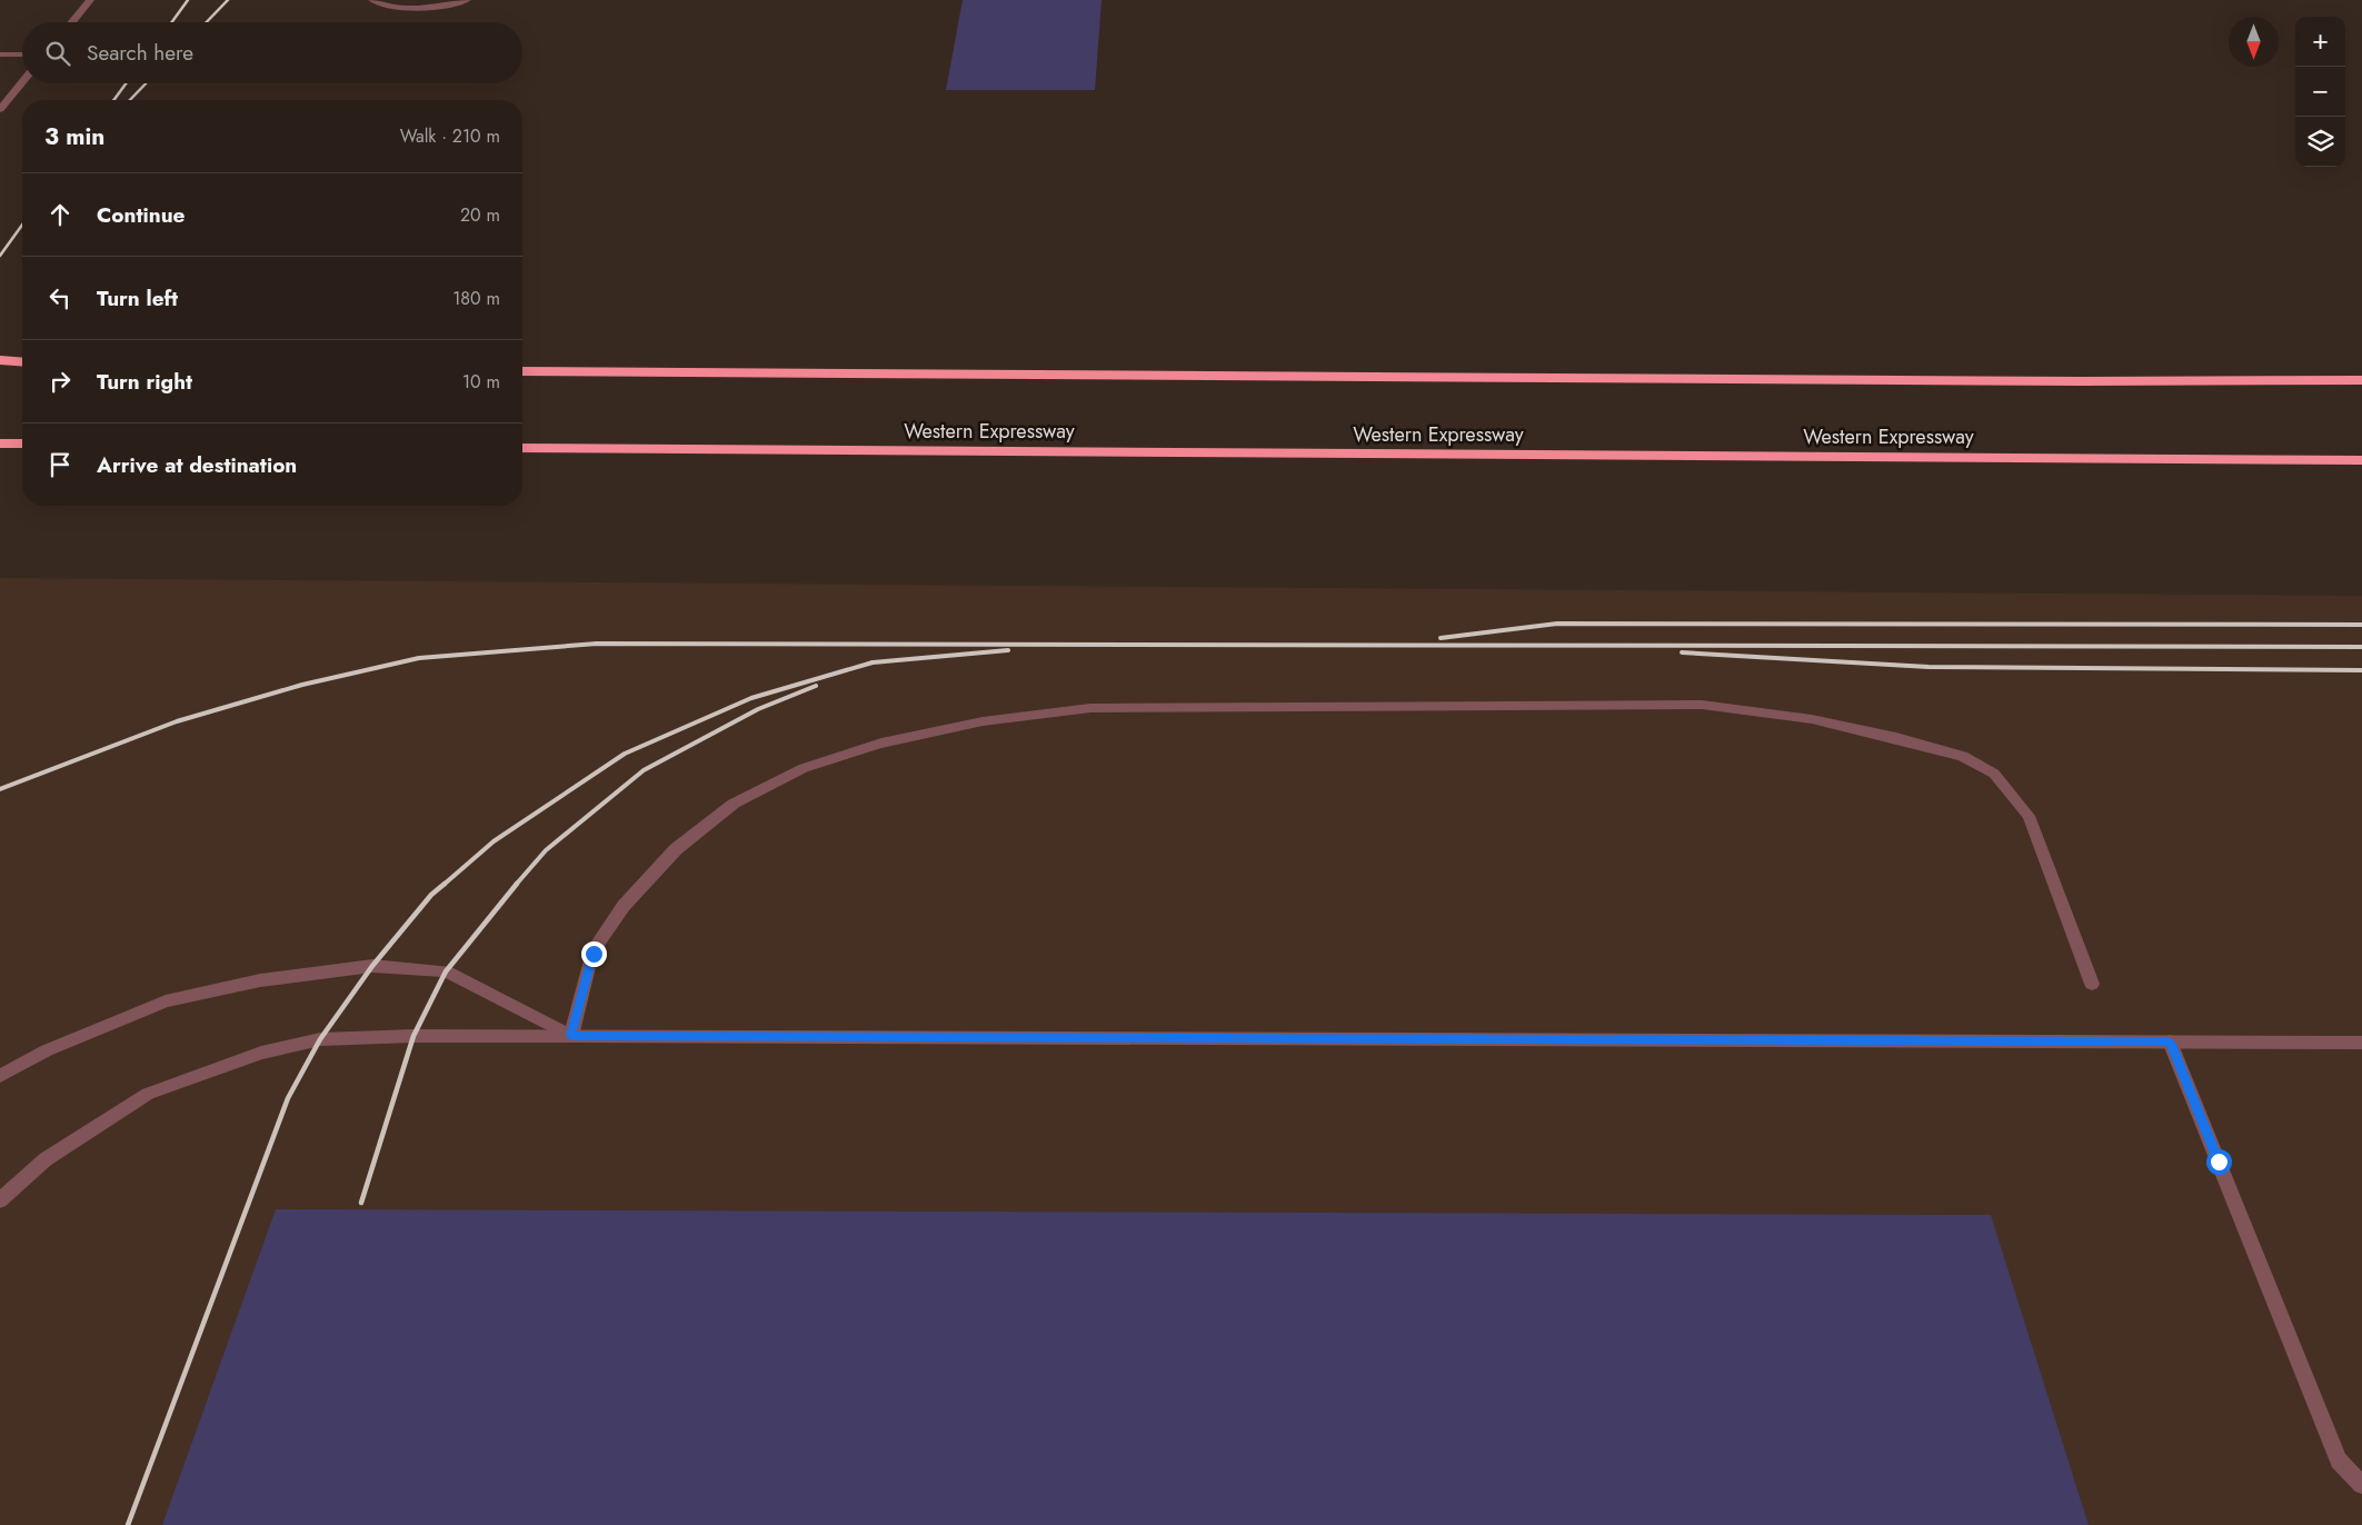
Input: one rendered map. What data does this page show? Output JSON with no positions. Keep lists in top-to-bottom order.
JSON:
{
  "streets": {
    "highway": ["Western Expressway"]
  },
  "north": "bottom",
  "page": {
    "map_buttons": ["+", "−"],
    "search": "Search here",
    "heading": ["3 min", "Walk · 210 m"],
    "list": [
      ["Continue", "20 m"],
      ["Turn left", "180 m"],
      ["Turn right", "10 m"],
      "Arrive at destination"
    ]
  }
}
